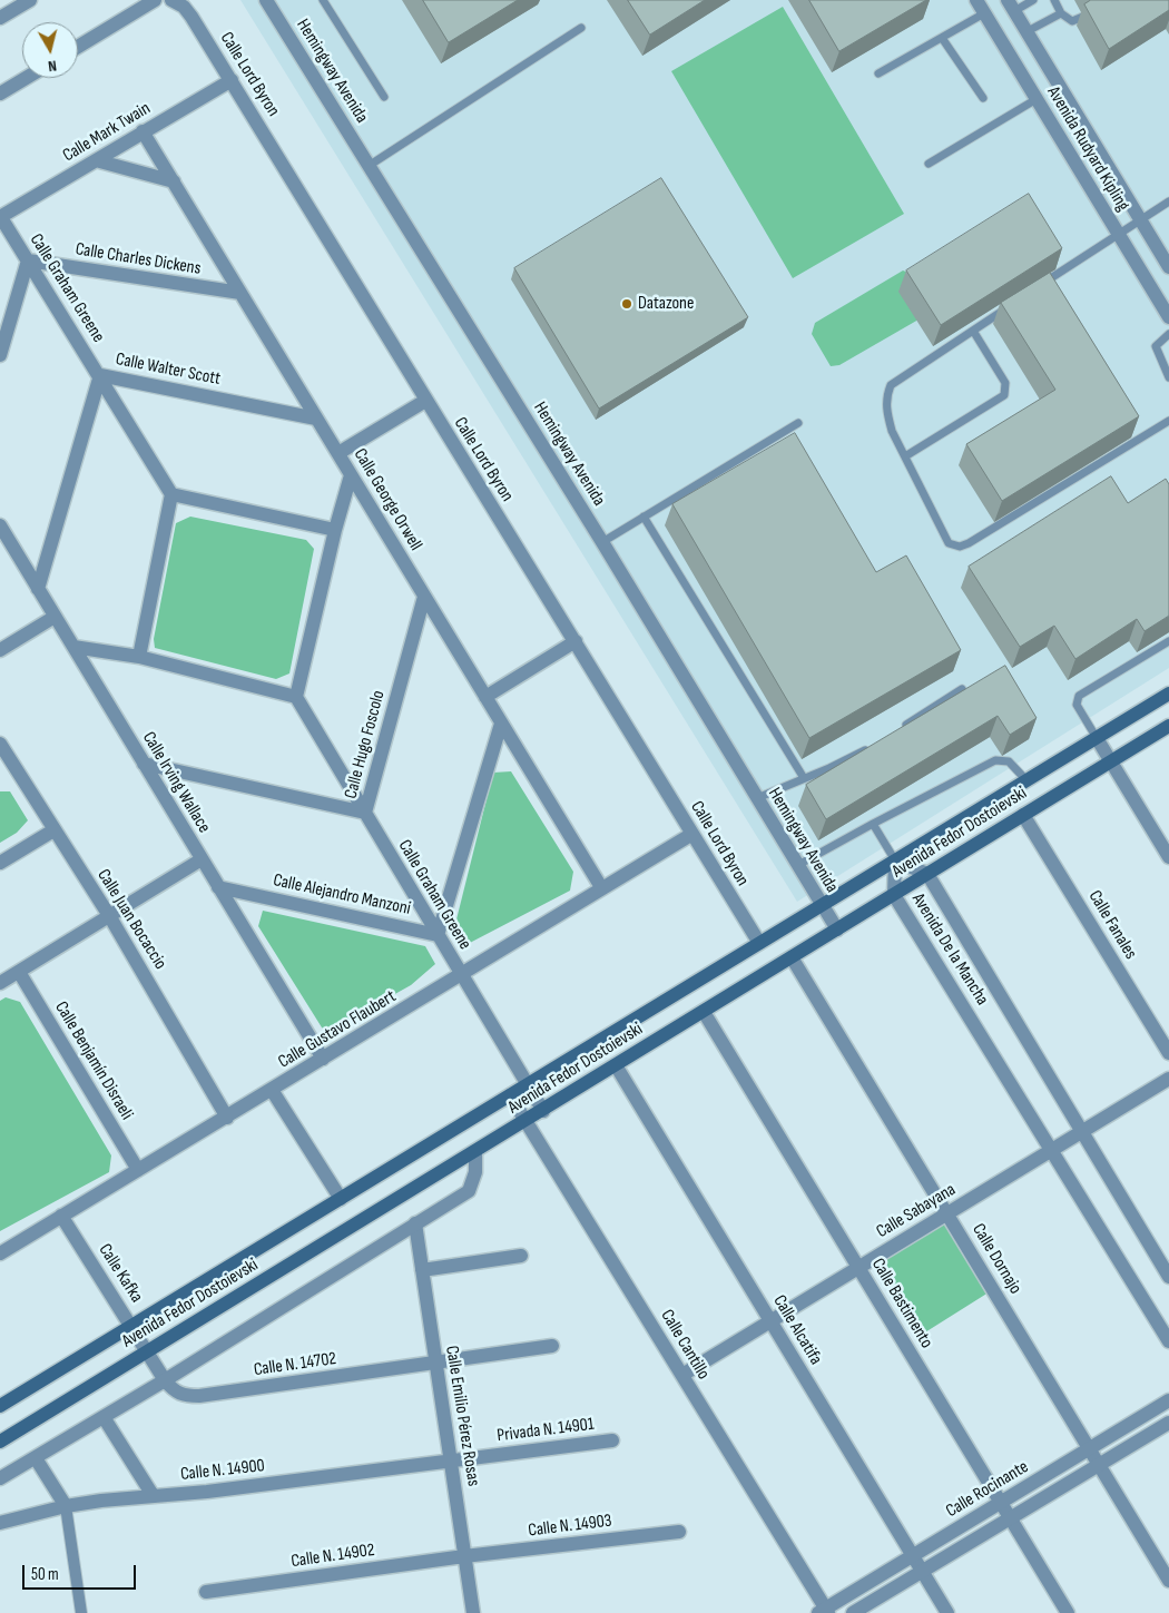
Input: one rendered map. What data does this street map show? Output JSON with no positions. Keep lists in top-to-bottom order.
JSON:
{
  "streets": {
    "main road": ["Avenida Fedor Dostoievski"],
    "street": [
      "Hemingway Avenida",
      "Calle Lord Byron",
      "Calle Mark Twain",
      "Avenida Rudyard Kipling",
      "Calle Charles Dickens",
      "Calle Graham Greene",
      "Calle Walter Scott",
      "Calle George Orwell",
      "Calle Hugo Foscolo",
      "Calle Irving Wallace",
      "Calle Alejandro Manzoni",
      "Calle Juan Bocaccio",
      "Calle Fanales",
      "Avenida De la Mancha",
      "Calle Gustavo Flaubert",
      "Calle Benjamín Disraeli",
      "Calle Sabayana",
      "Calle Dornajo",
      "Calle Kafka",
      "Calle Bastimento",
      "Calle Alcatifa",
      "Calle Cantillo",
      "Calle N. 14702",
      "Calle Emilio Pérez Rosas",
      "Privada N. 14901",
      "Calle N. 14900",
      "Calle Rocinante",
      "Calle N. 14903",
      "Calle N. 14902"
    ]
  },
  "crossings": [
    ["Hemingway Avenida", "Avenida Fedor Dostoievski"],
    ["Calle Lord Byron", "Calle Mark Twain"],
    ["Calle Lord Byron", "Avenida Fedor Dostoievski"],
    ["Calle Lord Byron", "Calle Gustavo Flaubert"],
    ["Calle Mark Twain", "Calle Graham Greene"],
    ["Calle Mark Twain", "Calle George Orwell"],
    ["Calle Charles Dickens", "Calle Graham Greene"],
    ["Calle Charles Dickens", "Calle George Orwell"],
    ["Calle Graham Greene", "Calle Walter Scott"],
    ["Calle Graham Greene", "Calle Hugo Foscolo"],
    ["Calle Graham Greene", "Avenida Fedor Dostoievski"],
    ["Calle Graham Greene", "Calle Alejandro Manzoni"],
    ["Calle Graham Greene", "Calle Gustavo Flaubert"],
    ["Calle Walter Scott", "Calle George Orwell"],
    ["Calle Walter Scott", "Calle Irving Wallace"],
    ["Calle George Orwell", "Calle Hugo Foscolo"],
    ["Calle George Orwell", "Calle Gustavo Flaubert"],
    ["Calle Hugo Foscolo", "Calle Irving Wallace"],
    ["Calle Irving Wallace", "Calle Alejandro Manzoni"],
    ["Calle Irving Wallace", "Calle Gustavo Flaubert"],
    ["Avenida Fedor Dostoievski", "Calle Fanales"],
    ["Avenida Fedor Dostoievski", "Avenida De la Mancha"],
    ["Avenida Fedor Dostoievski", "Calle Dornajo"],
    ["Avenida Fedor Dostoievski", "Calle Kafka"],
    ["Avenida Fedor Dostoievski", "Calle Bastimento"],
    ["Avenida Fedor Dostoievski", "Calle Alcatifa"],
    ["Avenida Fedor Dostoievski", "Calle Cantillo"],
    ["Calle Juan Bocaccio", "Calle Gustavo Flaubert"],
    ["Avenida De la Mancha", "Calle Sabayana"],
    ["Calle Gustavo Flaubert", "Calle Benjamín Disraeli"],
    ["Calle Gustavo Flaubert", "Calle Kafka"],
    ["Calle Sabayana", "Calle Dornajo"],
    ["Calle Sabayana", "Calle Bastimento"],
    ["Calle Sabayana", "Calle Alcatifa"],
    ["Calle Sabayana", "Calle Cantillo"],
    ["Calle Dornajo", "Calle Rocinante"],
    ["Calle Kafka", "Calle N. 14702"],
    ["Calle Bastimento", "Calle Rocinante"],
    ["Calle Alcatifa", "Calle Rocinante"],
    ["Calle Cantillo", "Calle Rocinante"],
    ["Calle N. 14702", "Calle Emilio Pérez Rosas"],
    ["Calle Emilio Pérez Rosas", "Privada N. 14901"],
    ["Calle Emilio Pérez Rosas", "Calle N. 14900"],
    ["Calle Emilio Pérez Rosas", "Calle N. 14903"],
    ["Calle Emilio Pérez Rosas", "Calle N. 14902"],
    ["Privada N. 14901", "Calle N. 14900"],
    ["Calle N. 14903", "Calle N. 14902"]
  ],
  "places": ["Datazone"],
  "scale_bar": "50 m",
  "north": "bottom"
}
